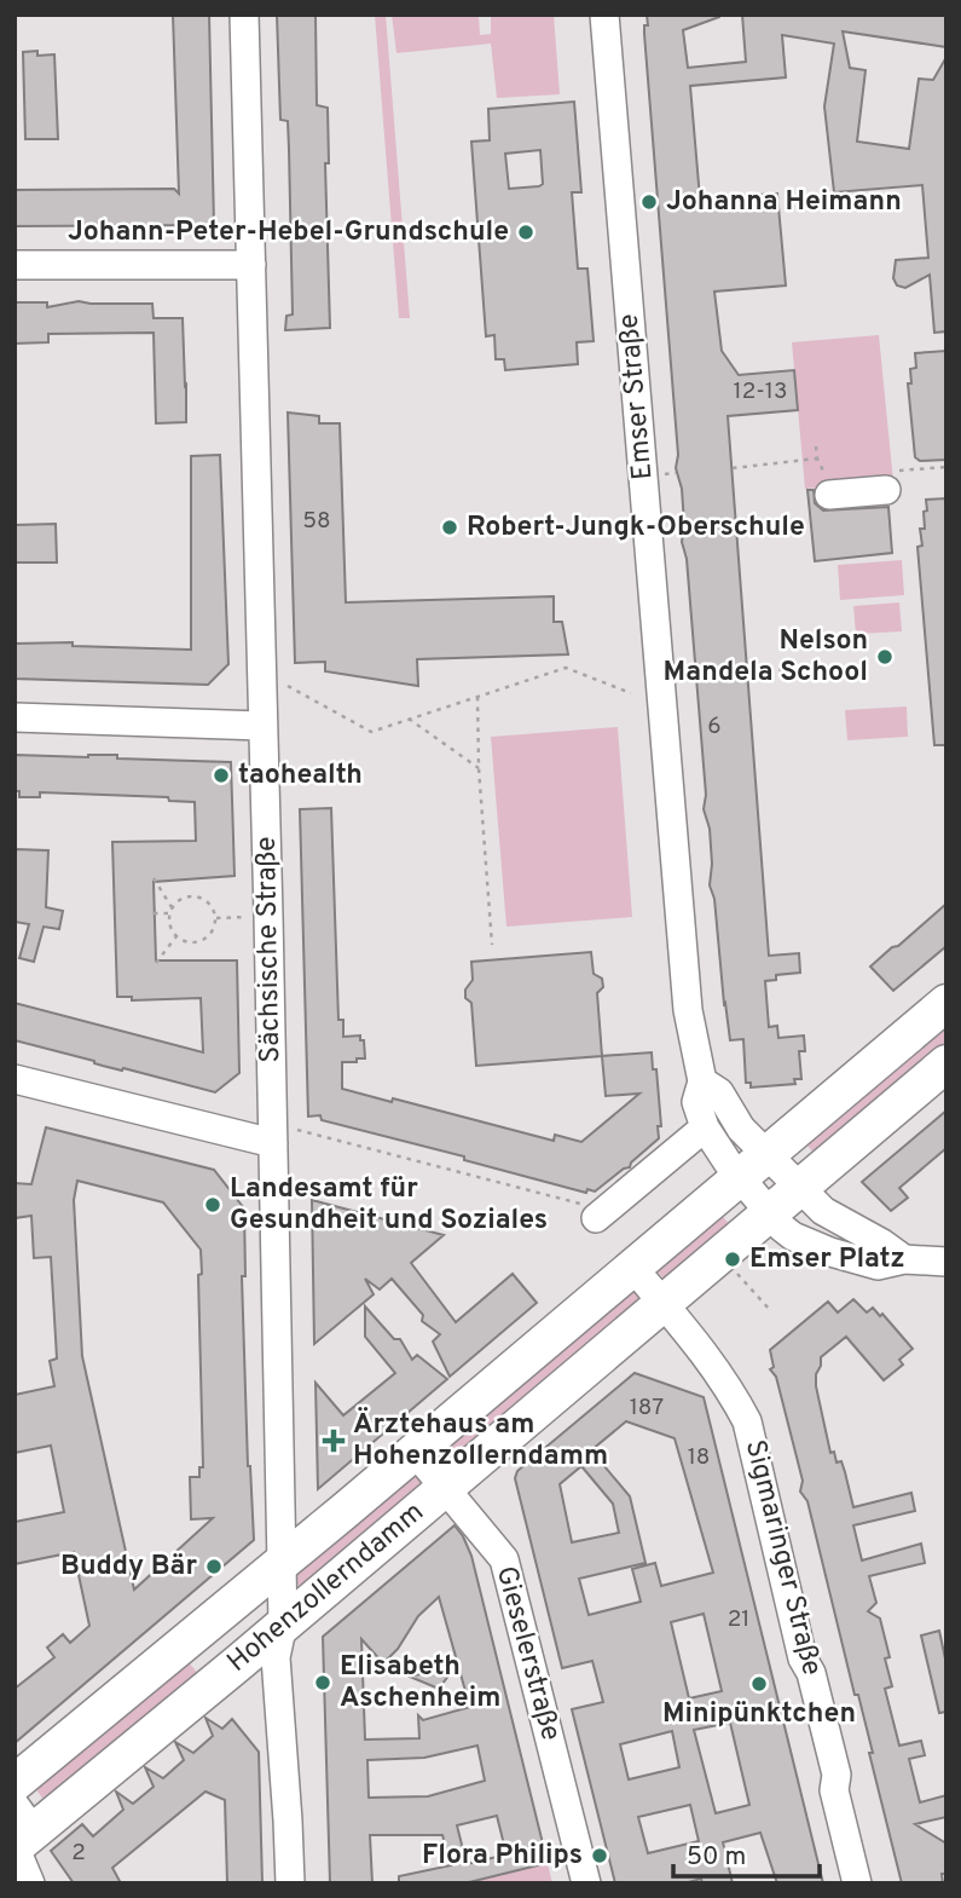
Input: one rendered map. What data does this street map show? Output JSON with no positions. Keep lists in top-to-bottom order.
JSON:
{
  "streets": {
    "main road": ["Hohenzollerndamm"],
    "street": [
      "Emser Straße",
      "Sächsische Straße",
      "Sigmaringer Straße",
      "Gieselerstraße"
    ]
  },
  "crossings": [
    ["Emser Straße", "Hohenzollerndamm"],
    ["Sächsische Straße", "Hohenzollerndamm"],
    ["Sigmaringer Straße", "Hohenzollerndamm"],
    ["Hohenzollerndamm", "Gieselerstraße"]
  ],
  "places": {
    "other": [
      "Johanna Heimann",
      "Johann-Peter-Hebel-Grundschule",
      "Robert-Jungk-Oberschule",
      "Nelson Mandela School",
      "taohealth",
      "Landesamt für Gesundheit und Soziales",
      "Emser Platz",
      "Buddy Bär",
      "Elisabeth Aschenheim",
      "Minipünktchen",
      "Flora Philips"
    ],
    "health": ["Ärztehaus am Hohenzollerndamm"]
  },
  "house_numbers": [
    "12-13",
    "58",
    "6",
    "187",
    "18",
    "21",
    "2"
  ],
  "scale_bar": "50 m"
}
